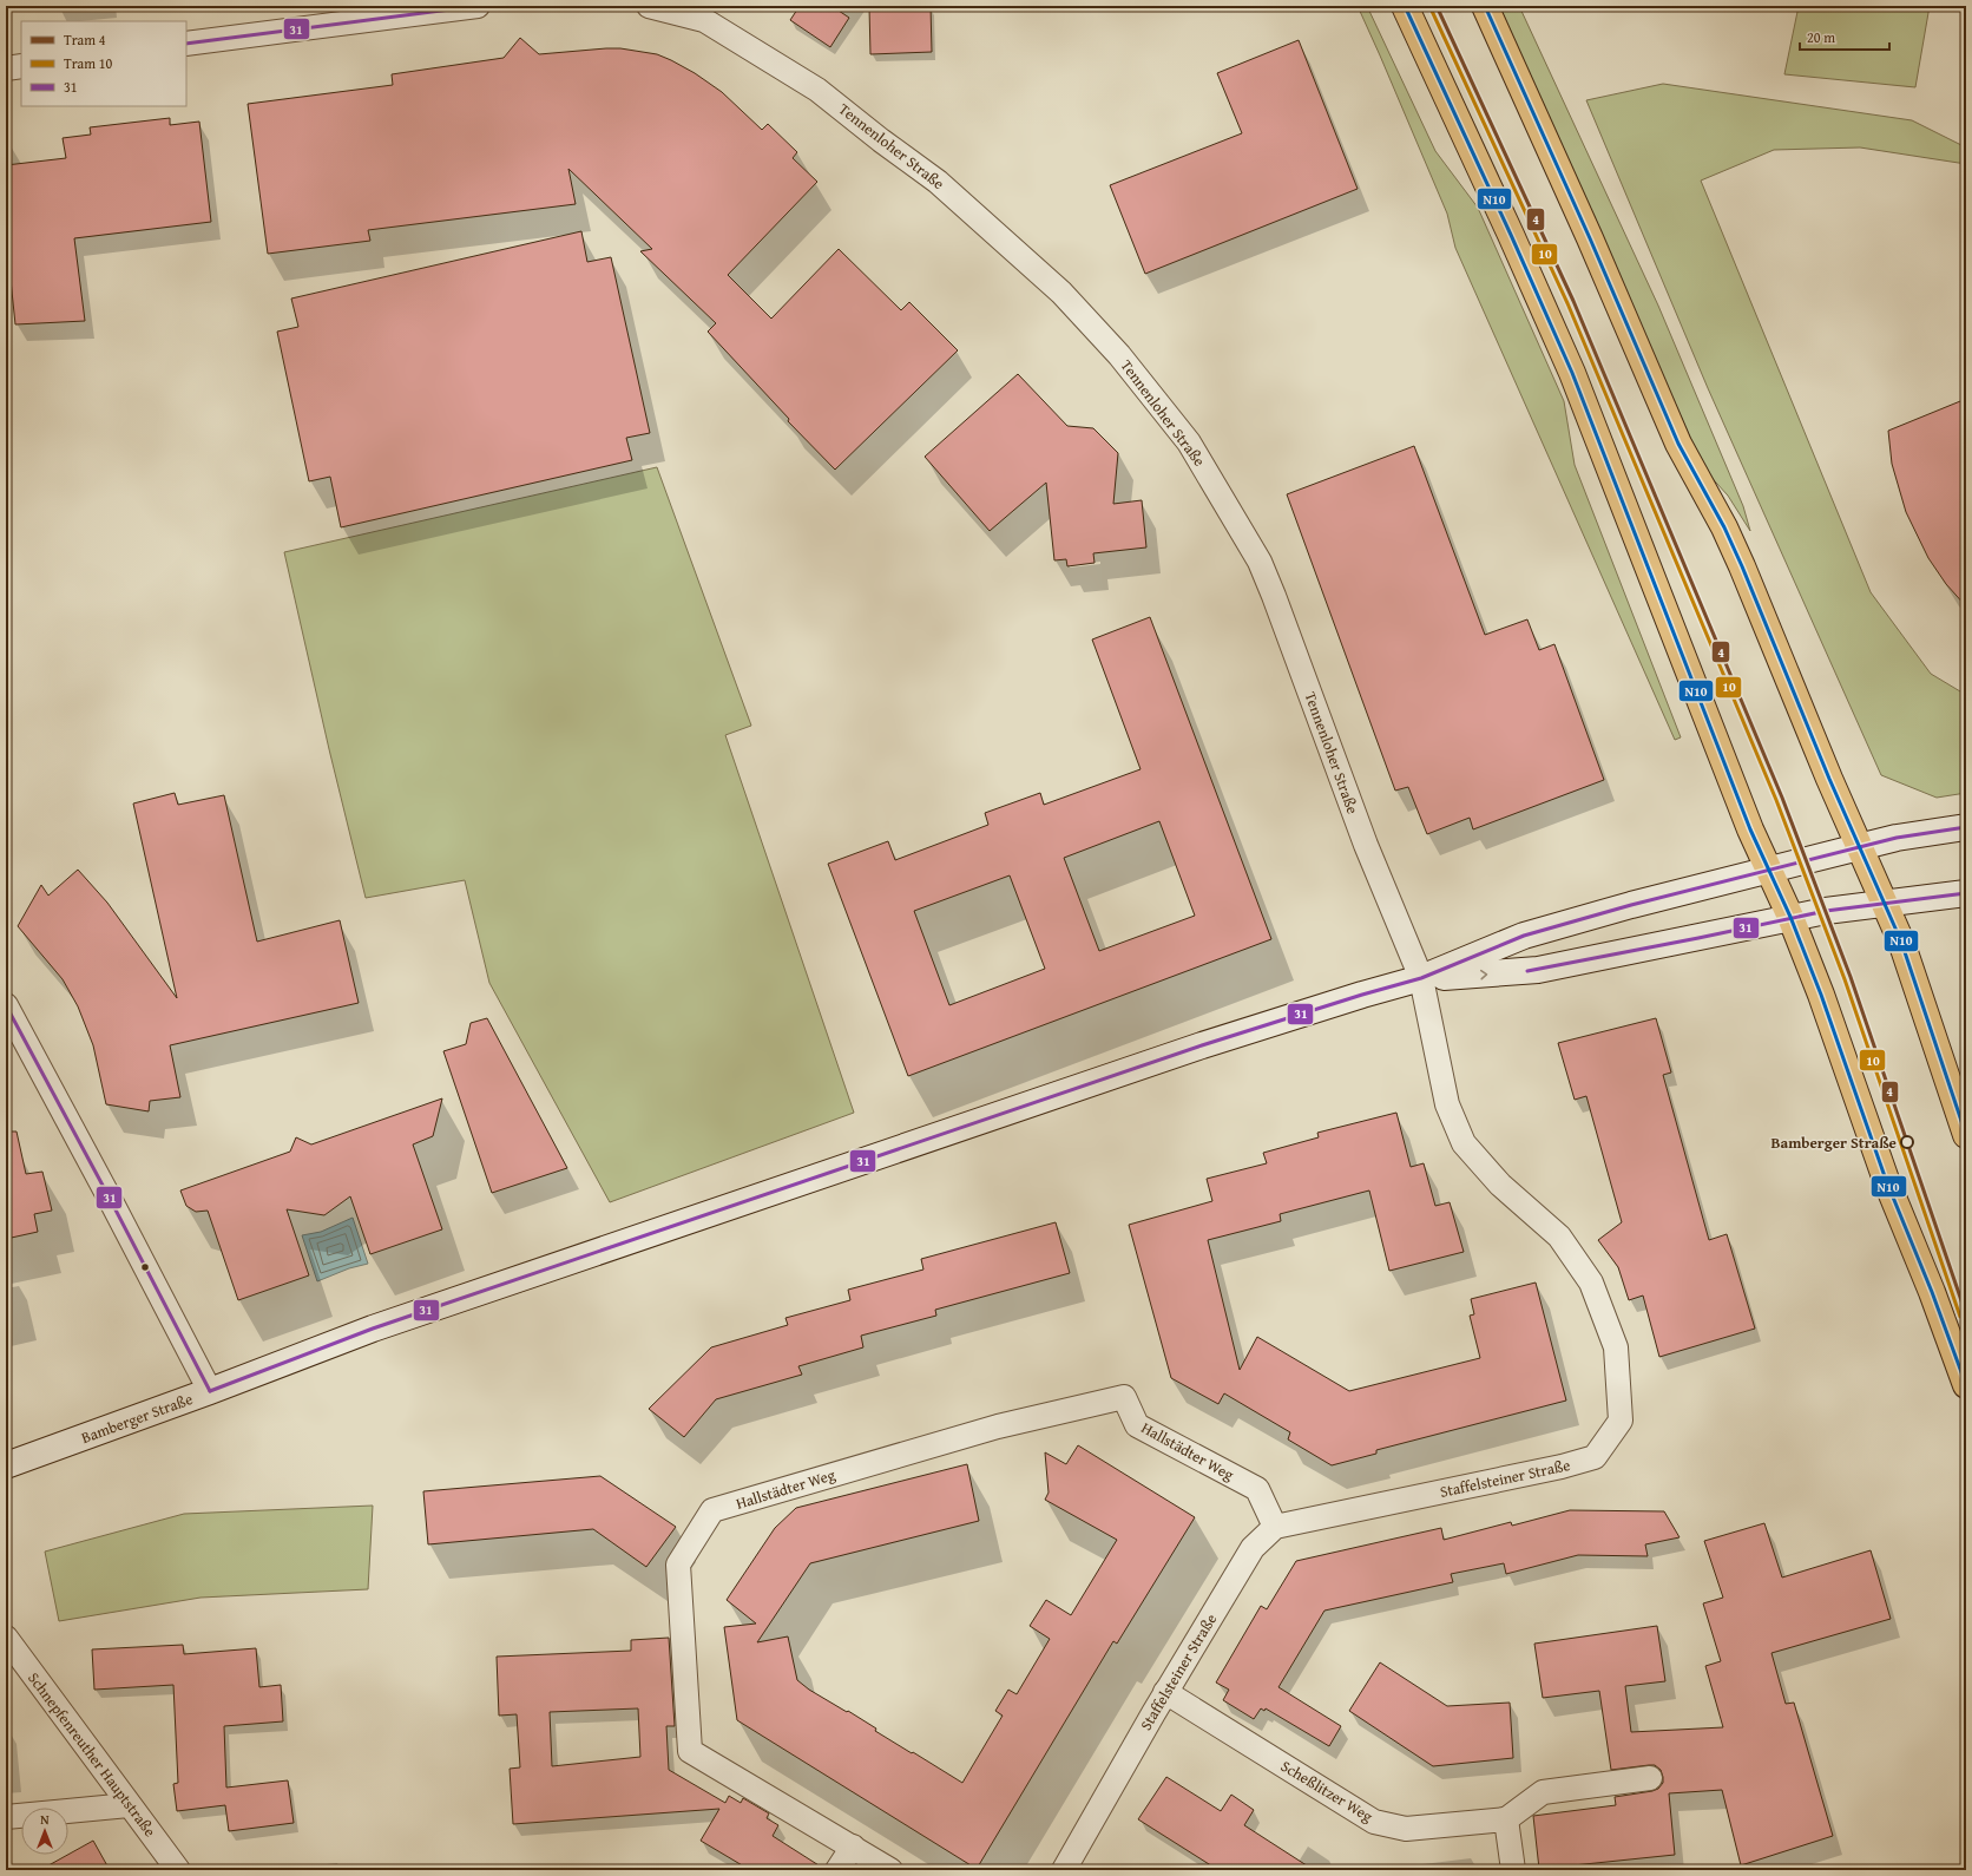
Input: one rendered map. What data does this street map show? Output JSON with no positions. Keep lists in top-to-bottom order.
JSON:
{
  "streets": {
    "street": [
      "Tennenloher Straße",
      "Bamberger Straße",
      "Hallstädter Weg",
      "Staffelsteiner Straße",
      "Schnepfenreuther Hauptstraße",
      "Scheßlitzer Weg"
    ]
  },
  "crossings": [
    ["Tennenloher Straße", "Bamberger Straße"],
    ["Tennenloher Straße", "Staffelsteiner Straße"],
    ["Bamberger Straße", "Staffelsteiner Straße"],
    ["Hallstädter Weg", "Staffelsteiner Straße"],
    ["Staffelsteiner Straße", "Scheßlitzer Weg"]
  ],
  "places": ["Bamberger Straße"],
  "lines": [
    "tram line 4",
    "transit line 31",
    "transit line N10",
    "tram line 10"
  ],
  "legend": ["Tram 4", "Tram 10", "31"],
  "scale_bar": "20 m",
  "north": "top"
}
